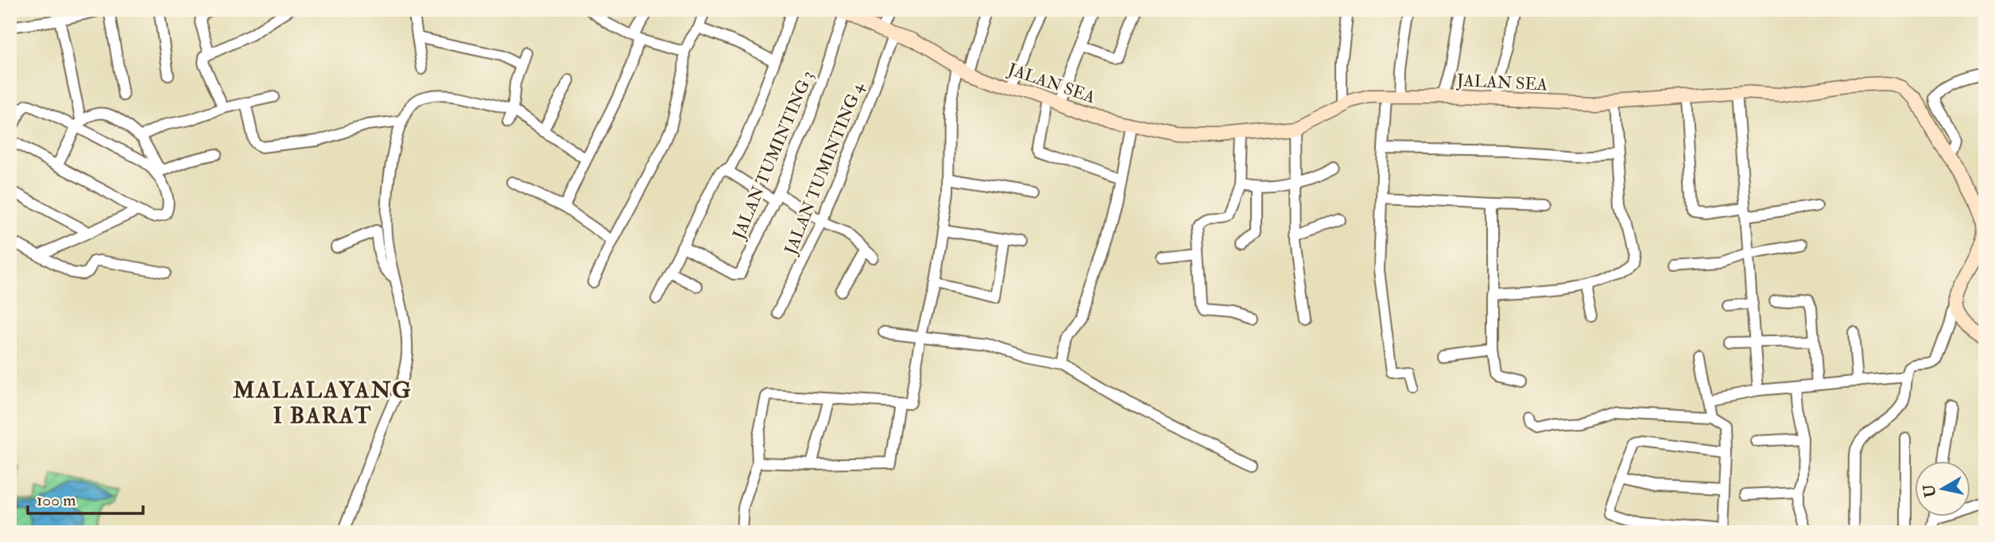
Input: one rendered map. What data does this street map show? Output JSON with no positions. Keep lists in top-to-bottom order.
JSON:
{
  "streets": {
    "main road": ["JALAN SEA"],
    "street": ["JALAN TUMINTING 3", "JALAN TUMINTING 4"]
  },
  "crossings": [
    ["JALAN SEA", "JALAN TUMINTING 3"],
    ["JALAN SEA", "JALAN TUMINTING 4"]
  ],
  "districts": ["MALALAYANG I BARAT"],
  "scale_bar": "100 m",
  "north": "left"
}
